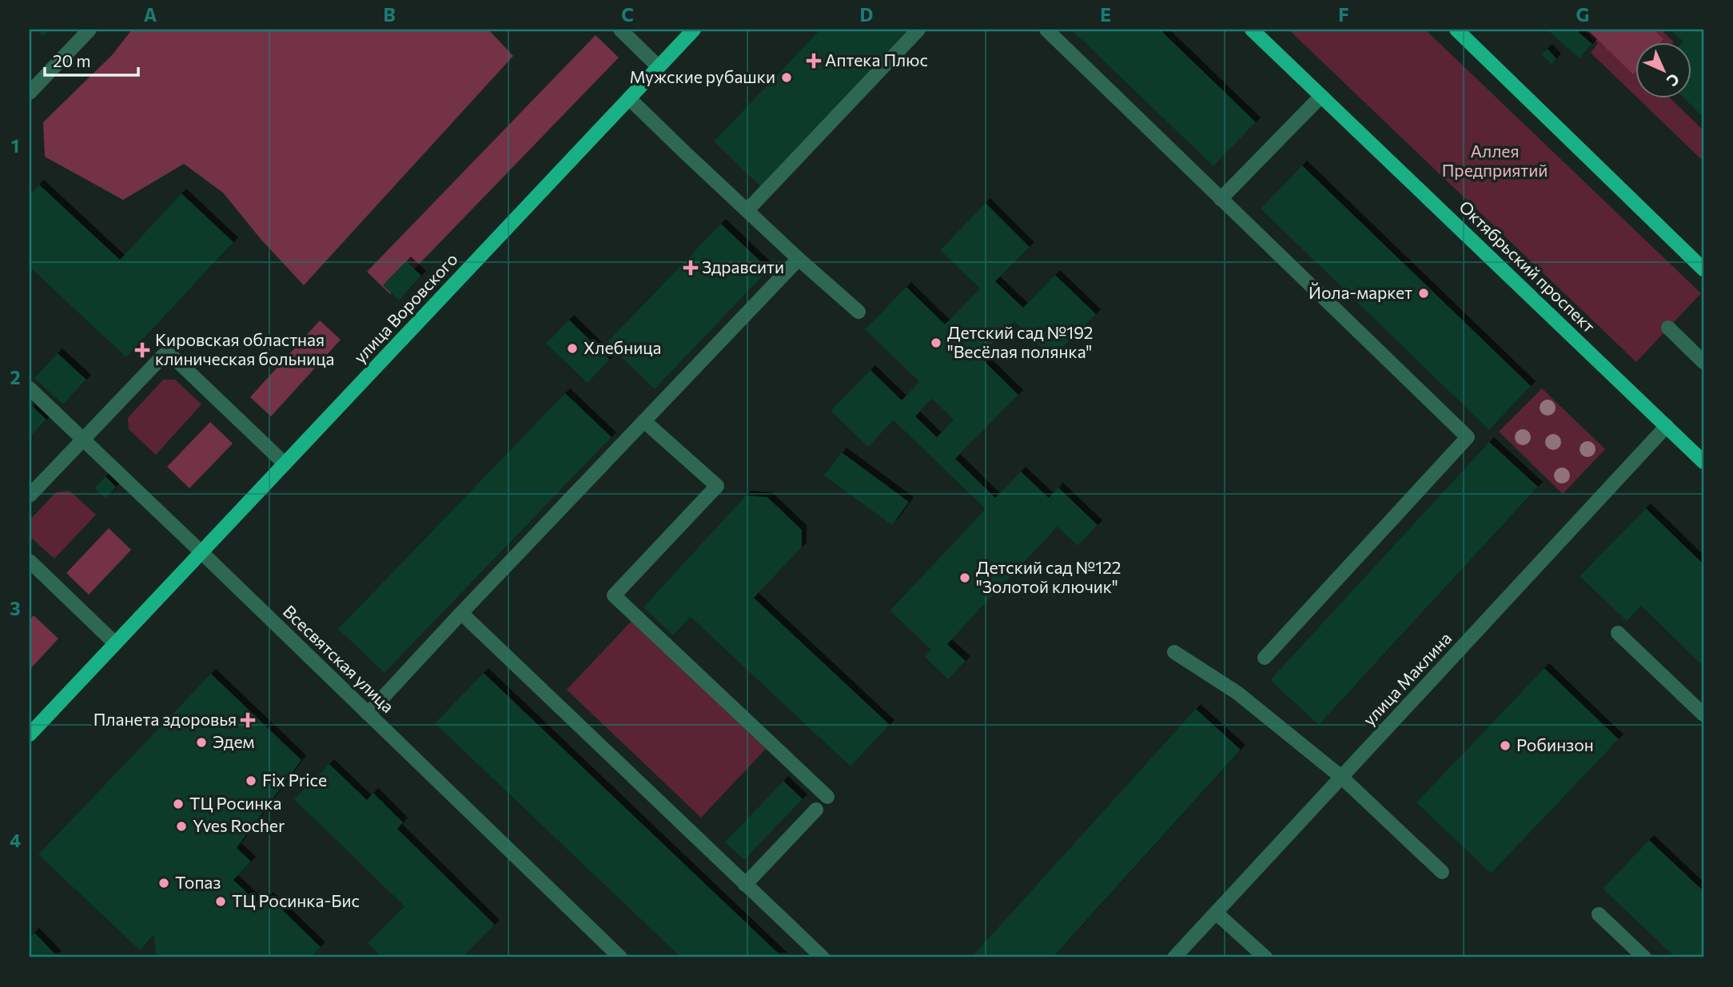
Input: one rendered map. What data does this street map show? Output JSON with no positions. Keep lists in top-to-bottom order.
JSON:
{
  "streets": {
    "main road": ["Октябрьский проспект", "улица Воровского"],
    "street": ["Всесвятская улица", "улица Маклина"]
  },
  "crossings": [
    ["Октябрьский проспект", "улица Маклина"],
    ["улица Воровского", "Всесвятская улица"]
  ],
  "parks": ["Аллея Предприятий"],
  "places": {
    "health": [
      "Аптека Плюс",
      "Здравсити",
      "Кировская областная клиническая больница",
      "Планета здоровья"
    ],
    "other": [
      "Мужские рубашки",
      "Йола-маркет",
      "Детский сад №192 \"Весёлая полянка\"",
      "Хлебница",
      "Детский сад №122 \"Золотой ключик\"",
      "Эдем",
      "Робинзон",
      "Fix Price",
      "ТЦ Росинка",
      "Yves Rocher",
      "Топаз",
      "ТЦ Росинка-Бис"
    ]
  },
  "scale_bar": "20 m",
  "north": "bottom right",
  "grid": {
    "columns": [
      "A",
      "B",
      "C",
      "D",
      "E",
      "F",
      "G"
    ],
    "rows": [
      "1",
      "2",
      "3",
      "4"
    ]
  }
}
